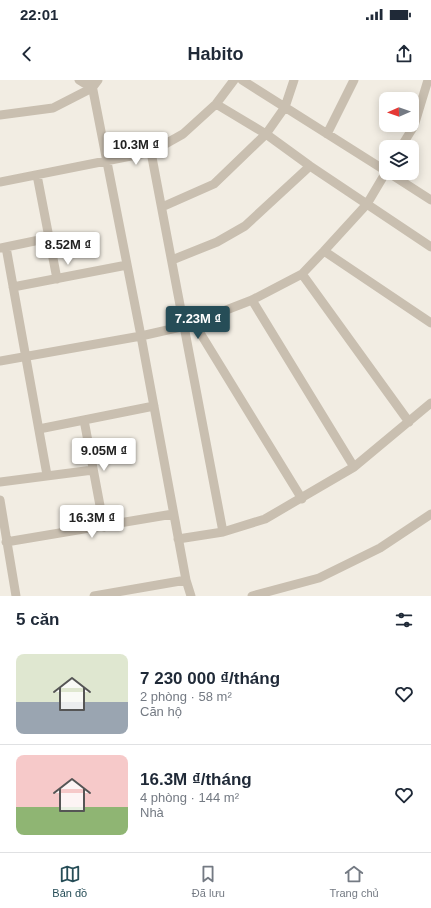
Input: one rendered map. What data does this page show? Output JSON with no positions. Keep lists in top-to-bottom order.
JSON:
{
  "north": "left",
  "page": {
    "status": "22:01",
    "header": "Habito",
    "price": [
      "10.3M ₫",
      "8.52M ₫",
      "7.23M ₫",
      "9.05M ₫",
      "16.3M ₫"
    ],
    "heading": "5 căn",
    "list": [
      {
        "name": "7 230 000 ₫/tháng",
        "note": "2 phòng · 58 m² · Căn hộ"
      },
      {
        "name": "16.3M ₫/tháng",
        "note": "4 phòng · 144 m² · Nhà"
      }
    ],
    "tabs": ["Bản đồ", "Đã lưu", "Trang chủ"]
  }
}
